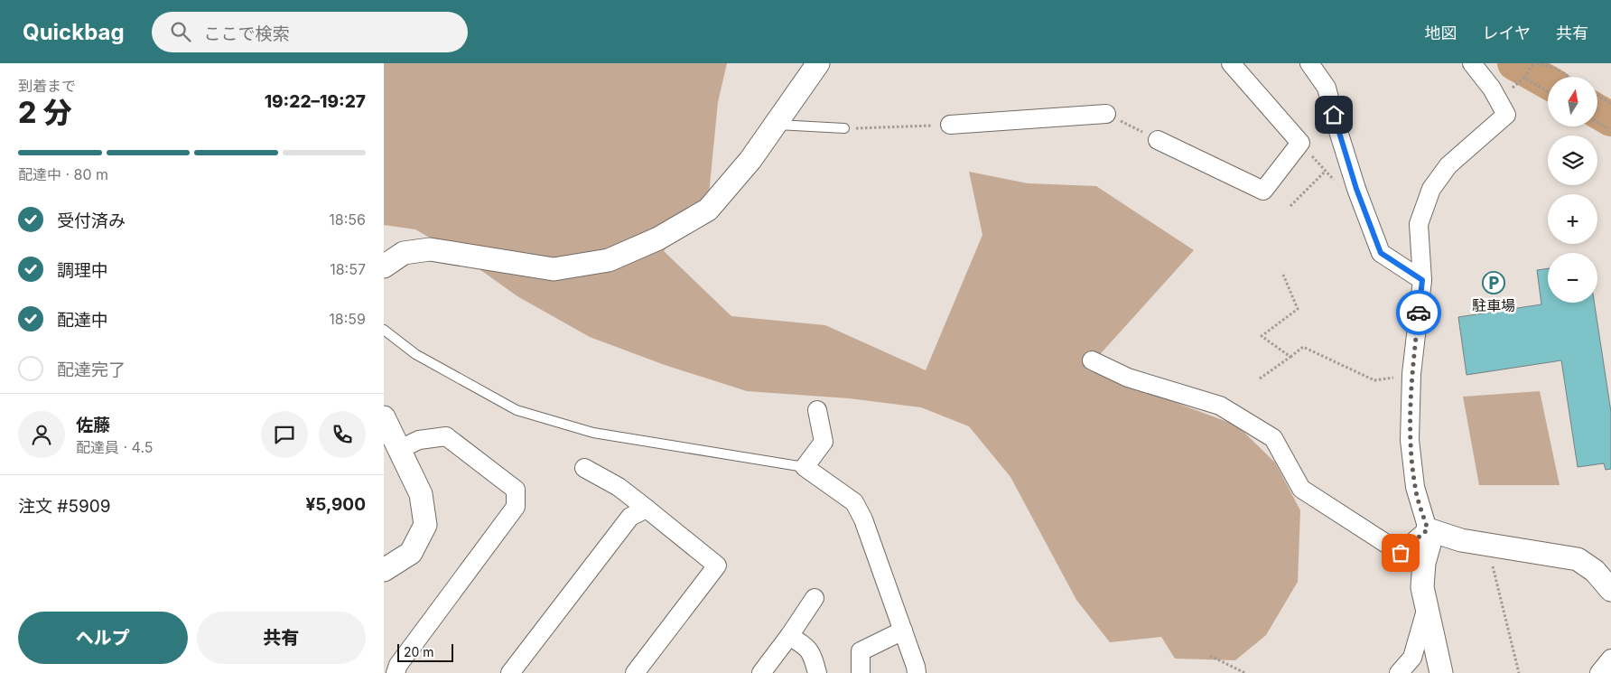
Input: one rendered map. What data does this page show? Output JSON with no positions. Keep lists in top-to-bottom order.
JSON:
{
  "places": {
    "parking": ["駐車場"]
  },
  "scale_bar": "20 m",
  "north": "top",
  "page": {
    "header": "Quickbag",
    "search": "ここで検索",
    "nav": ["地図", "レイヤ", "共有"],
    "heading": ["2 分", "到着まで", "19:22–19:27"],
    "panel": [
      "佐藤",
      "配達員 · 4.5",
      "注文 #5909",
      "¥5,900"
    ],
    "map_buttons": ["+", "−"],
    "bar": "配達中 · 80 m",
    "list": [
      ["受付済み", "18:56"],
      ["調理中", "18:57"],
      ["配達中", "18:59"],
      "配達完了"
    ],
    "buttons": ["ヘルプ", "共有"],
    "scale": "20 m"
  }
}
